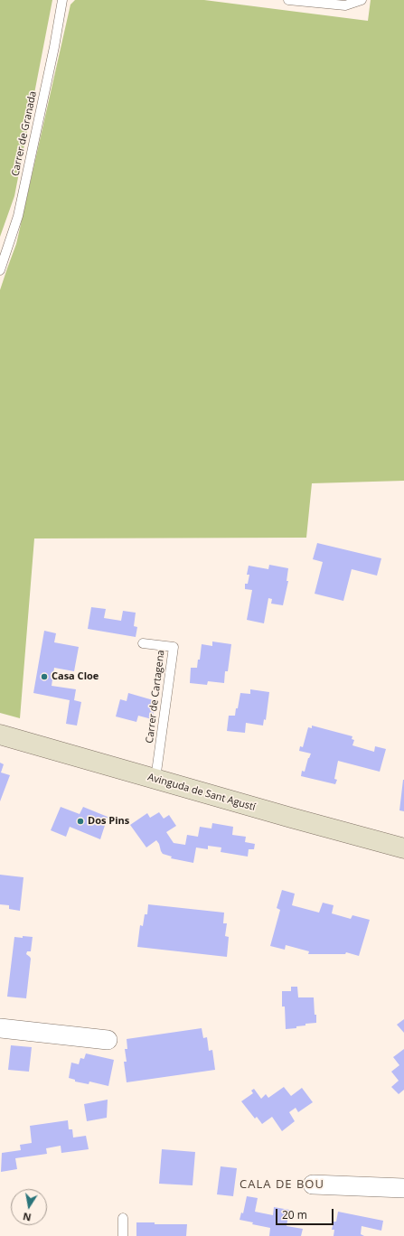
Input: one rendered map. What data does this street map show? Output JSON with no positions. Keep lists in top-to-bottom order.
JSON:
{
  "streets": {
    "street": ["Avinguda de Sant Agustí"],
    "lane": ["Carrer de Granada", "Carrer de Cartagena"]
  },
  "crossings": [
    ["Carrer de Cartagena", "Avinguda de Sant Agustí"]
  ],
  "districts": ["CALA DE BOU"],
  "places": ["Casa Cloe", "Dos Pins"],
  "scale_bar": "20 m",
  "north": "bottom"
}
